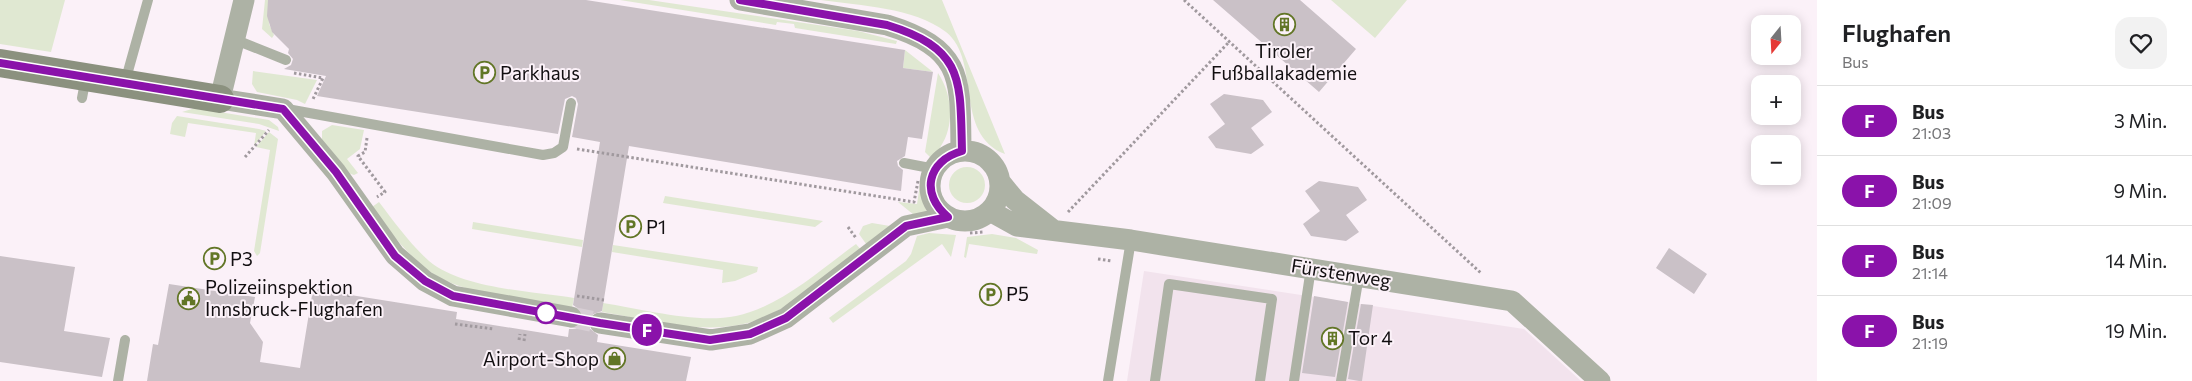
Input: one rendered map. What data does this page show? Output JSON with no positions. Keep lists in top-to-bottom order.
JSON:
{
  "streets": {
    "street": ["Fürstenweg"]
  },
  "places": {
    "building": ["Tiroler Fußballakademie", "Tor 4"],
    "parking": [
      "Parkhaus",
      "P1",
      "P3",
      "P5"
    ],
    "public building": ["Polizeiinspektion Innsbruck-Flughafen"],
    "shop": ["Airport-Shop"]
  },
  "lines": ["bus line F"],
  "north": "bottom",
  "page": {
    "on_map": "F",
    "heading": ["Flughafen", "Bus"],
    "map_buttons": ["+", "−"],
    "list": [
      {
        "mark": "F",
        "name": "Bus",
        "note": "21:03",
        "value": "3 Min."
      },
      {
        "mark": "F",
        "name": "Bus",
        "note": "21:09",
        "value": "9 Min."
      },
      {
        "mark": "F",
        "name": "Bus",
        "note": "21:14",
        "value": "14 Min."
      },
      {
        "mark": "F",
        "name": "Bus",
        "note": "21:19",
        "value": "19 Min."
      }
    ]
  }
}
